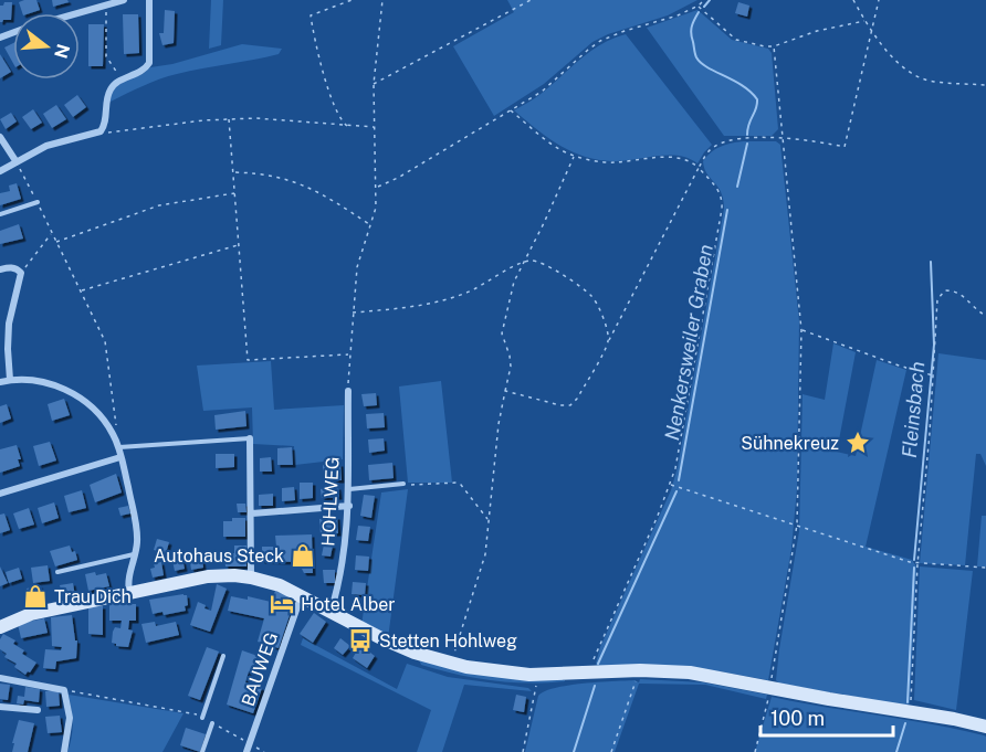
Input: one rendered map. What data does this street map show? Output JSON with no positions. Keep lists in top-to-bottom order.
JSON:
{
  "streets": {
    "street": ["HOHLWEG", "BAUWEG"]
  },
  "water": ["Nenkersweiler Graben", "Fleinsbach"],
  "places": {
    "place": ["Sühnekreuz"],
    "shop": ["Autohaus Steck", "Trau Dich"],
    "hotel": ["Hotel Alber"],
    "bus stop": ["Stetten Hohlweg"]
  },
  "scale_bar": "100 m",
  "north": "right"
}
